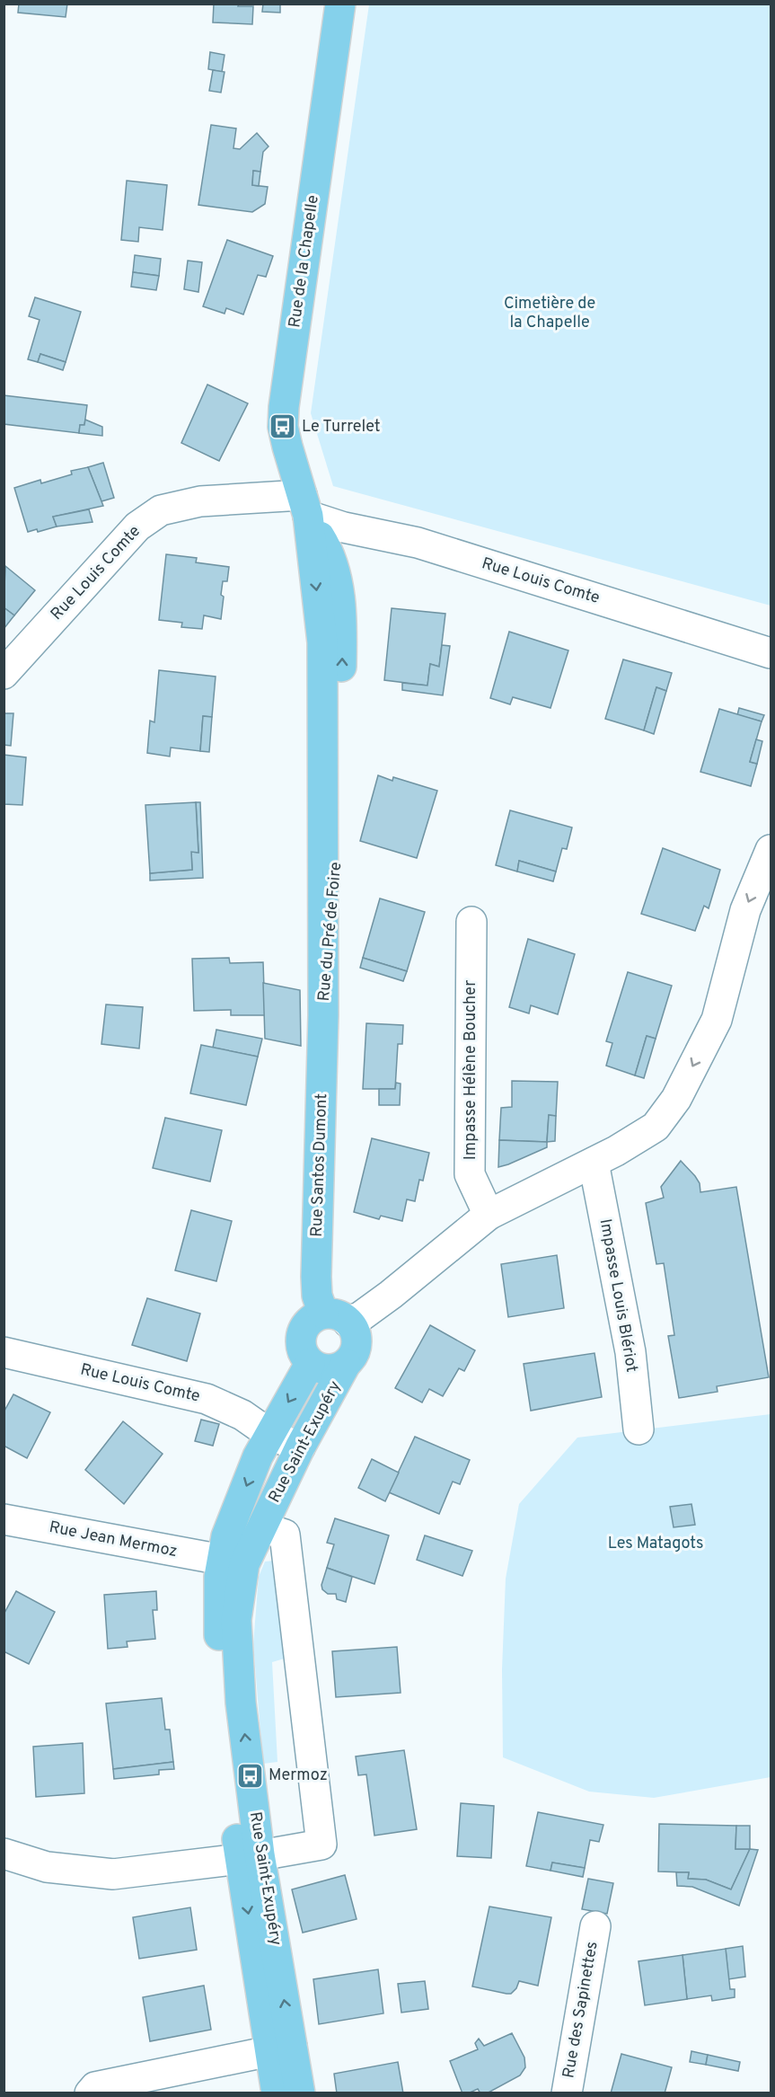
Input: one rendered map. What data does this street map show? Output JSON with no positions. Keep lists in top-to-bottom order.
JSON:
{
  "streets": {
    "main road": [
      "Rue de la Chapelle",
      "Rue du Pré de Foire",
      "Rue Santos Dumont",
      "Rue Saint-Exupéry"
    ],
    "street": [
      "Rue Louis Comte",
      "Impasse Hélène Boucher",
      "Impasse Louis Blériot",
      "Rue Jean Mermoz",
      "Rue des Sapinettes"
    ]
  },
  "crossings": [
    ["Rue de la Chapelle", "Rue Louis Comte"],
    ["Rue de la Chapelle", "Rue du Pré de Foire"],
    ["Rue Louis Comte", "Rue du Pré de Foire"],
    ["Rue Louis Comte", "Rue Saint-Exupéry"],
    ["Rue du Pré de Foire", "Rue Santos Dumont"],
    ["Rue Santos Dumont", "Rue Saint-Exupéry"],
    ["Rue Saint-Exupéry", "Rue Jean Mermoz"]
  ],
  "parks": ["Cimetière de la Chapelle", "Les Matagots"],
  "places": {
    "bus stop": ["Le Turrelet", "Mermoz"]
  }
}
